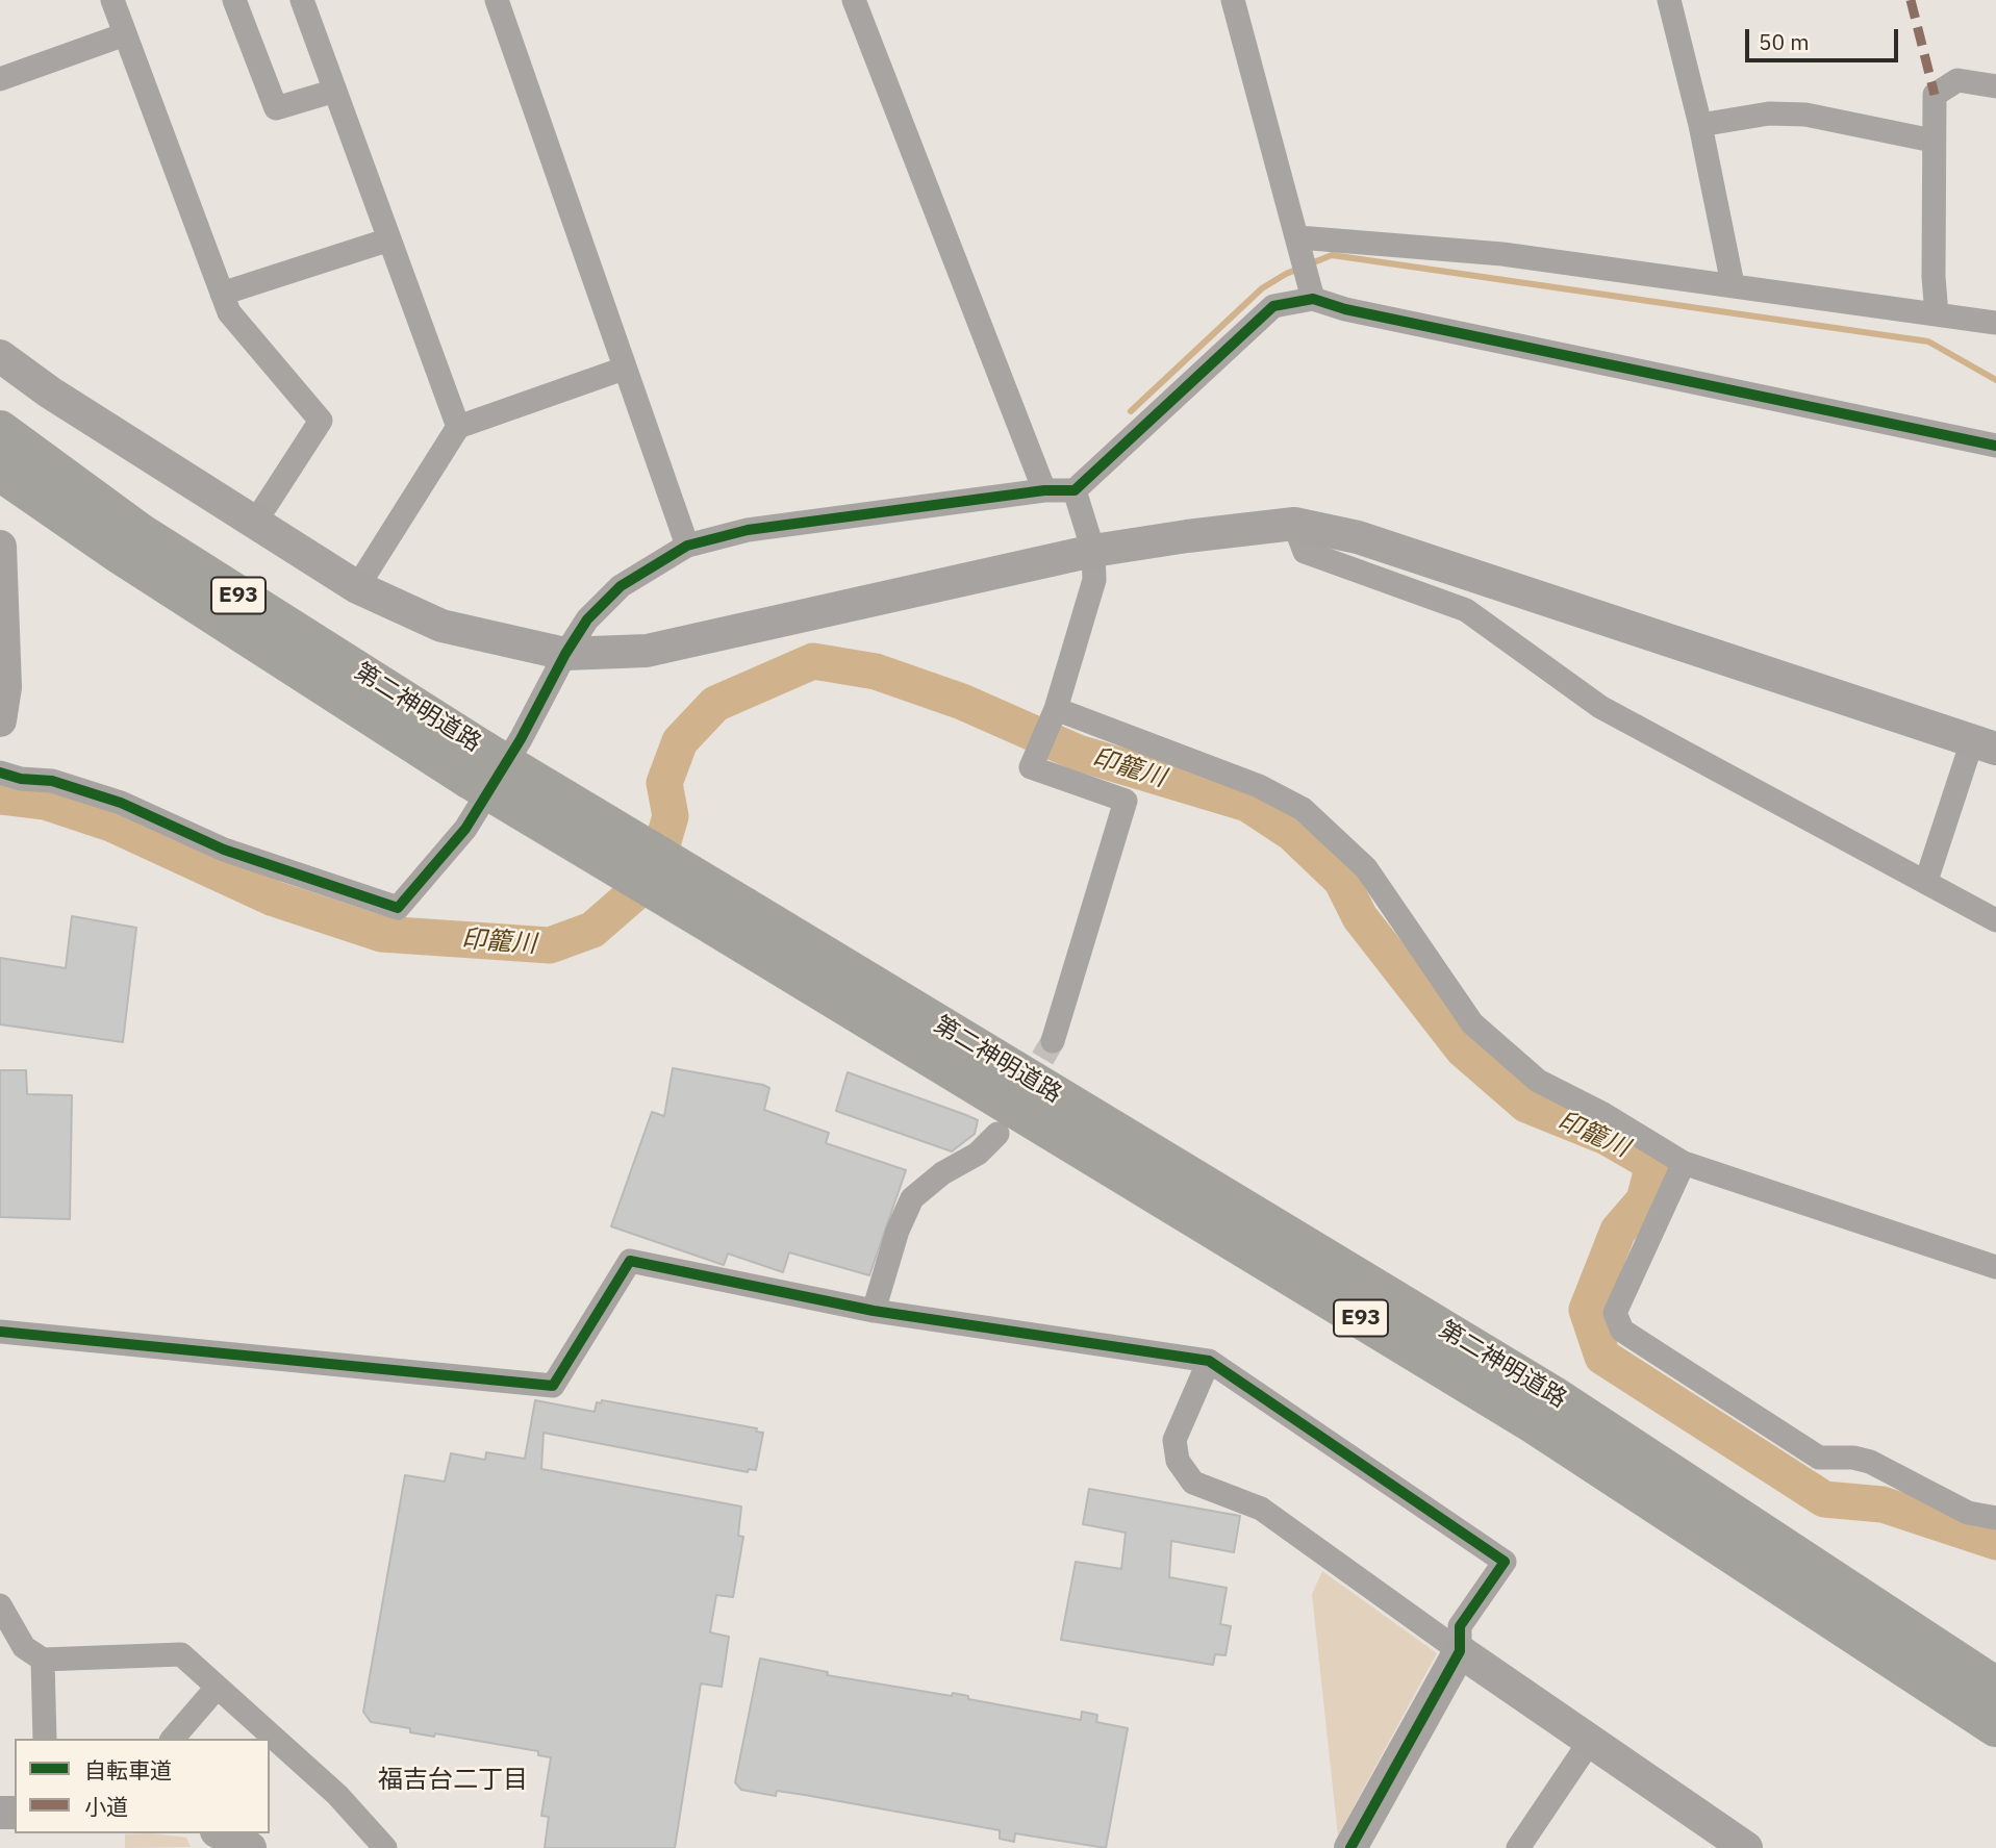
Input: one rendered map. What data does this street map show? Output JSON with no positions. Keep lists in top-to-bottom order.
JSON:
{
  "streets": {
    "highway": ["E93", "第二神明道路"]
  },
  "districts": ["福吉台二丁目"],
  "water": ["印籠川"],
  "legend": ["自転車道", "小道"],
  "scale_bar": "50 m"
}
